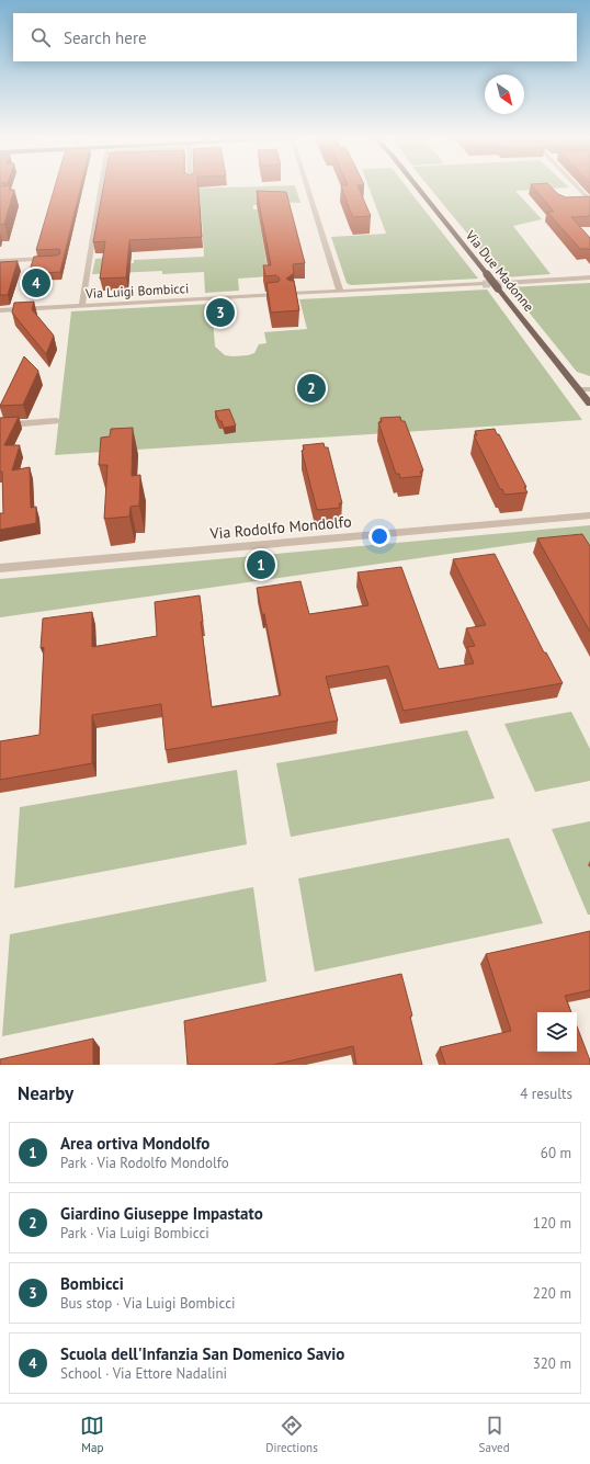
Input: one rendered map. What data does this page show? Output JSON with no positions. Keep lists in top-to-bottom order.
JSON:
{
  "streets": {
    "main road": ["Via Due Madonne"],
    "street": ["Via Luigi Bombicci", "Via Rodolfo Mondolfo"]
  },
  "north": "bottom right",
  "page": {
    "search": "Search here",
    "pins": [
      "4",
      "3",
      "2",
      "1"
    ],
    "heading": ["Nearby", "4 results"],
    "list": [
      {
        "mark": "1",
        "name": "Area ortiva Mondolfo",
        "note": "Park · Via Rodolfo Mondolfo",
        "value": "60 m"
      },
      {
        "mark": "2",
        "name": "Giardino Giuseppe Impastato",
        "note": "Park · Via Luigi Bombicci",
        "value": "120 m"
      },
      {
        "mark": "3",
        "name": "Bombicci",
        "note": "Bus stop · Via Luigi Bombicci",
        "value": "220 m"
      },
      {
        "mark": "4",
        "name": "Scuola dell'Infanzia San Domenico Savio",
        "note": "School · Via Ettore Nadalini",
        "value": "320 m"
      }
    ],
    "nav": ["Map", "Directions", "Saved"]
  }
}
